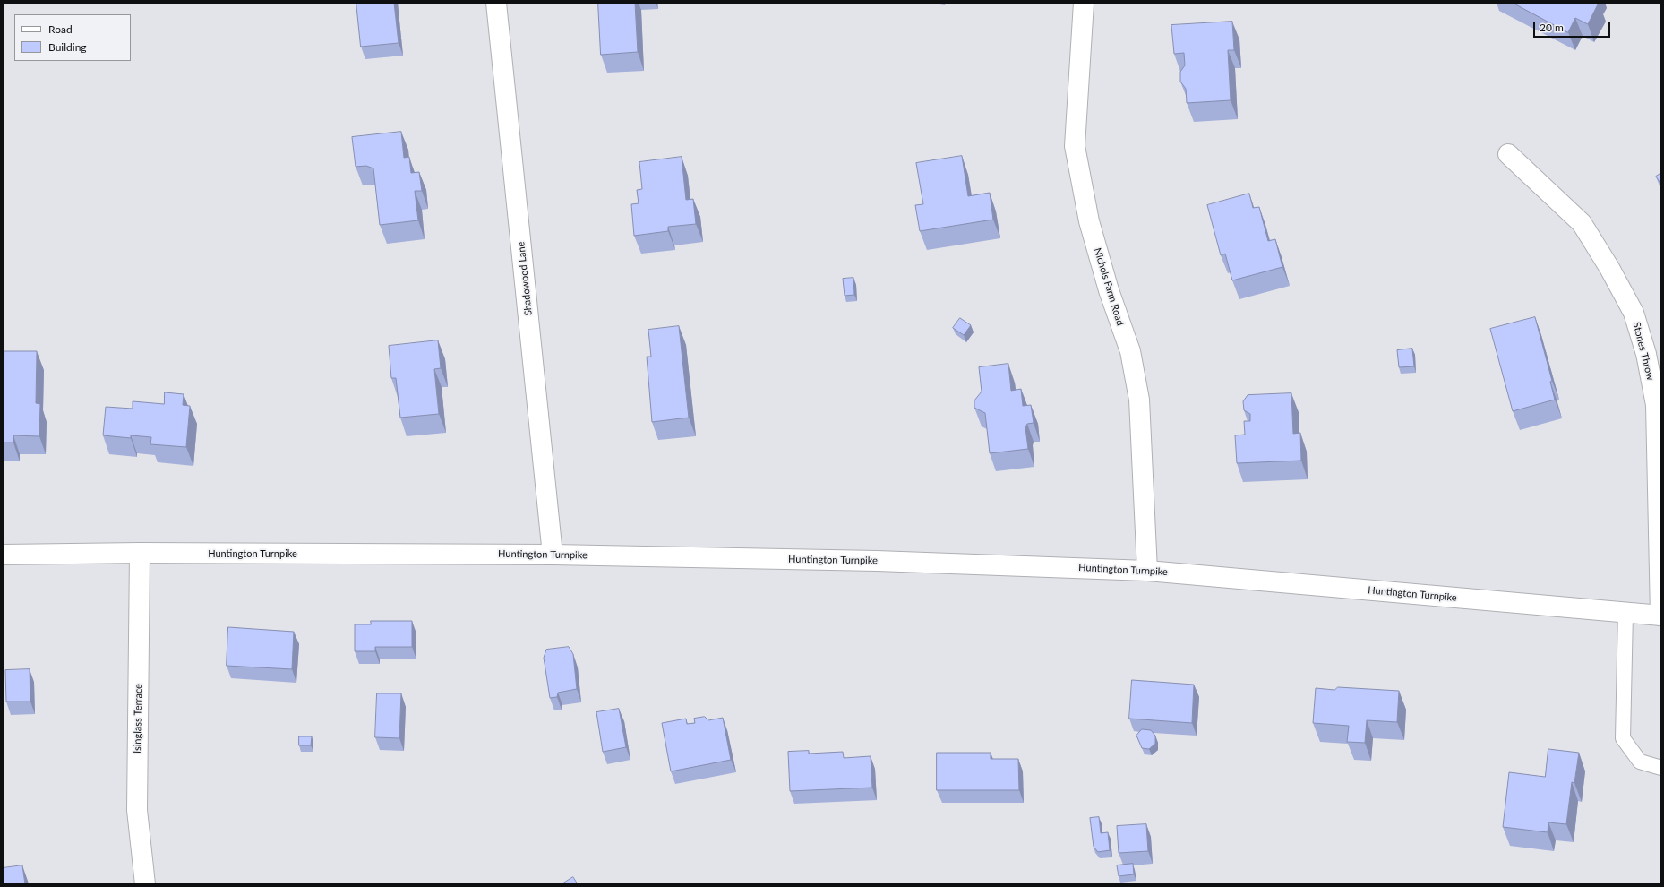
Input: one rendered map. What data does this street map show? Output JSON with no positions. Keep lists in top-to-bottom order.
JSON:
{
  "streets": {
    "street": [
      "Shadowood Lane",
      "Nichols Farm Road",
      "Stones Throw",
      "Huntington Turnpike",
      "Isinglass Terrace"
    ]
  },
  "crossings": [
    ["Shadowood Lane", "Huntington Turnpike"],
    ["Nichols Farm Road", "Huntington Turnpike"],
    ["Stones Throw", "Huntington Turnpike"],
    ["Huntington Turnpike", "Isinglass Terrace"]
  ],
  "legend": ["Road", "Building"],
  "scale_bar": "20 m"
}
